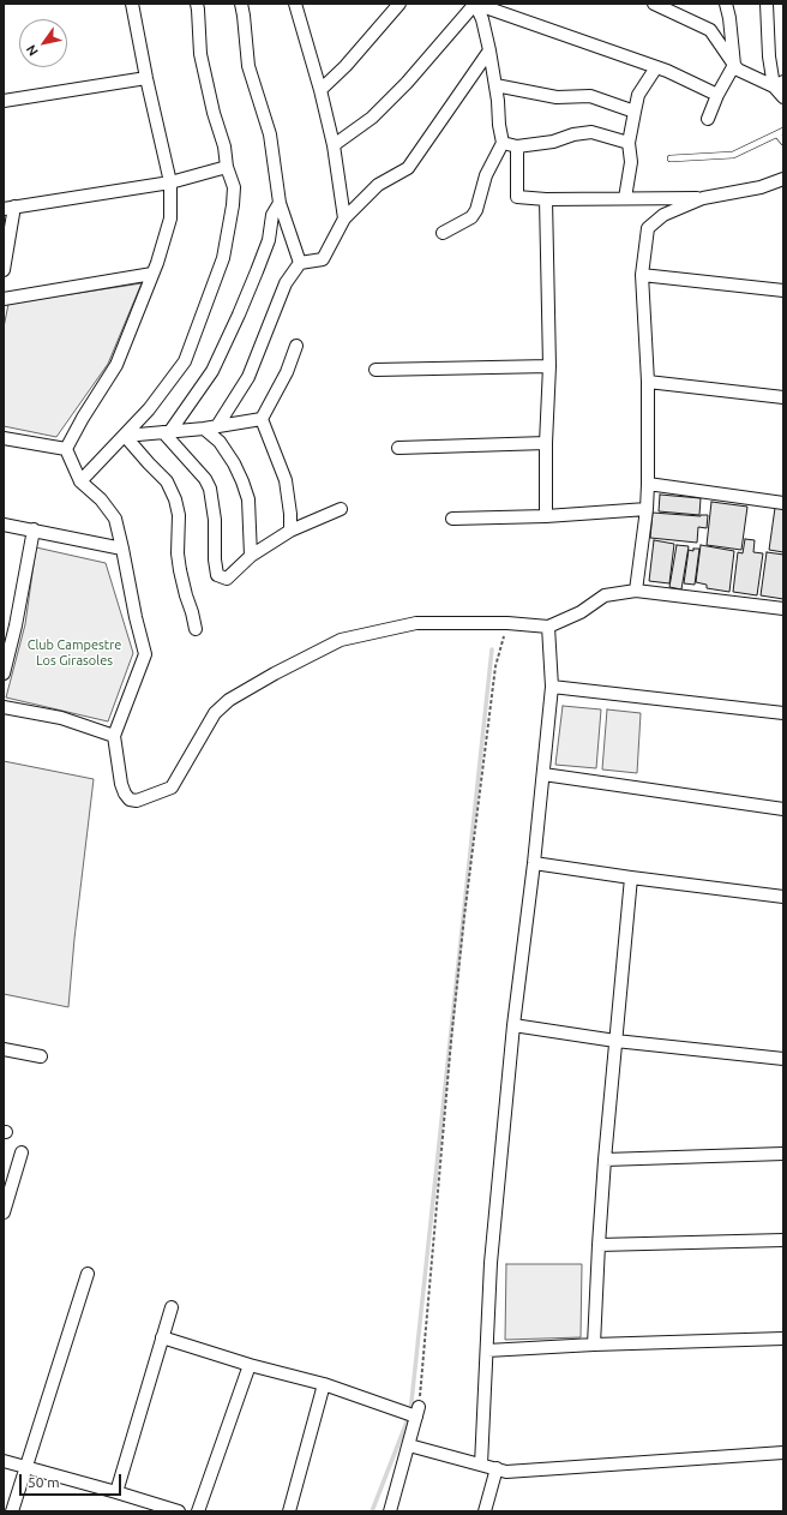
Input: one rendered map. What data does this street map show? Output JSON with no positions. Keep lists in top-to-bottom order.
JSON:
{
  "parks": ["Club Campestre Los Girasoles"],
  "scale_bar": "50 m",
  "north": "bottom left"
}
